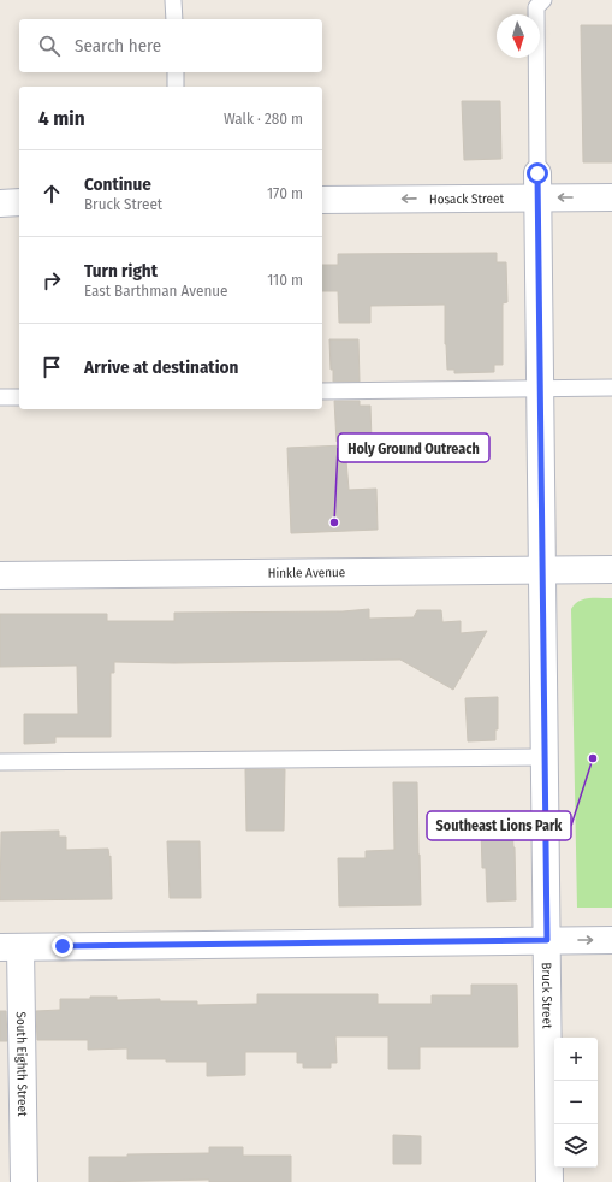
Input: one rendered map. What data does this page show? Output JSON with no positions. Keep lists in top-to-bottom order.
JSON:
{
  "streets": {
    "street": [
      "Hosack Street",
      "Hinkle Avenue",
      "Bruck Street",
      "South Eighth Street"
    ]
  },
  "crossings": [
    ["Hosack Street", "Bruck Street"],
    ["Hinkle Avenue", "Bruck Street"]
  ],
  "one_way": ["Hosack Street"],
  "places": ["Holy Ground Outreach", "Southeast Lions Park"],
  "north": "bottom",
  "page": {
    "search": "Search here",
    "heading": ["4 min", "Walk · 280 m"],
    "list": [
      ["Continue", "Bruck Street", "170 m"],
      ["Turn right", "East Barthman Avenue", "110 m"],
      "Arrive at destination"
    ],
    "map_buttons": ["+", "−"]
  }
}
